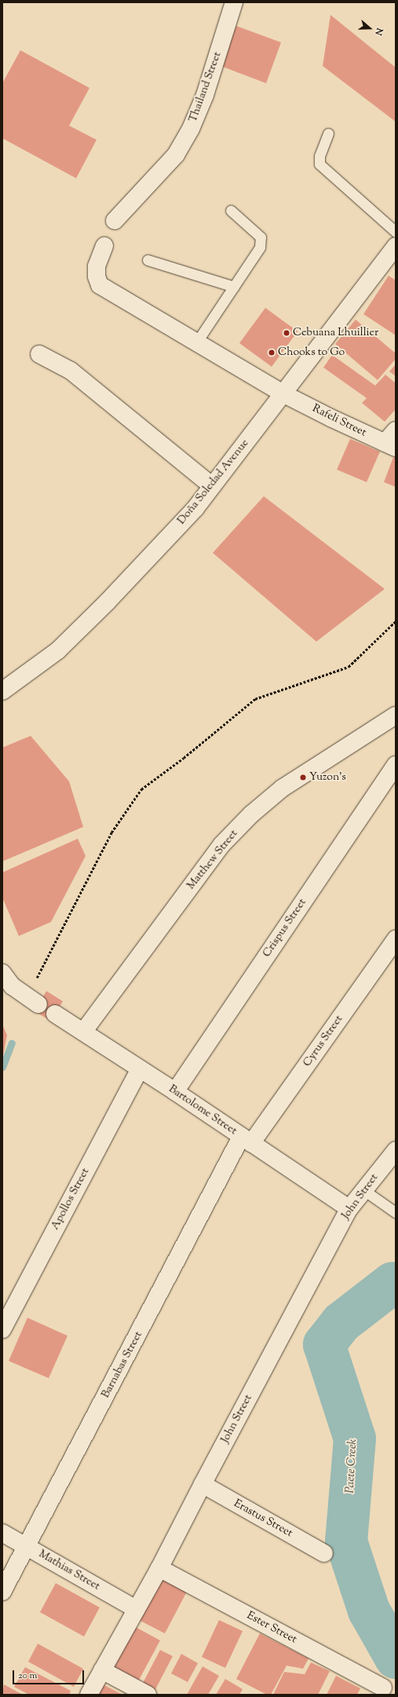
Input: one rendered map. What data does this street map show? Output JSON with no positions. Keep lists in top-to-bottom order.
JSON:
{
  "streets": {
    "street": [
      "Thailand Street",
      "Rafeli Street",
      "Doña Soledad Avenue",
      "Matthew Street",
      "Crispus Street",
      "Cyrus Street",
      "Bartolome Street",
      "John Street",
      "Apollos Street",
      "Barnabas Street",
      "Erastus Street",
      "Mathias Street",
      "Ester Street"
    ]
  },
  "crossings": [
    ["Rafeli Street", "Doña Soledad Avenue"],
    ["Matthew Street", "Bartolome Street"],
    ["Crispus Street", "Bartolome Street"],
    ["Cyrus Street", "Bartolome Street"],
    ["Cyrus Street", "Barnabas Street"],
    ["Bartolome Street", "John Street"],
    ["Bartolome Street", "Apollos Street"],
    ["Bartolome Street", "Barnabas Street"],
    ["John Street", "Erastus Street"],
    ["John Street", "Mathias Street"],
    ["John Street", "Ester Street"],
    ["Barnabas Street", "Mathias Street"]
  ],
  "water": ["Paete Creek"],
  "places": ["Cebuana Lhuillier", "Chooks to Go", "Yuzon's"],
  "scale_bar": "20 m",
  "north": "right"
}
